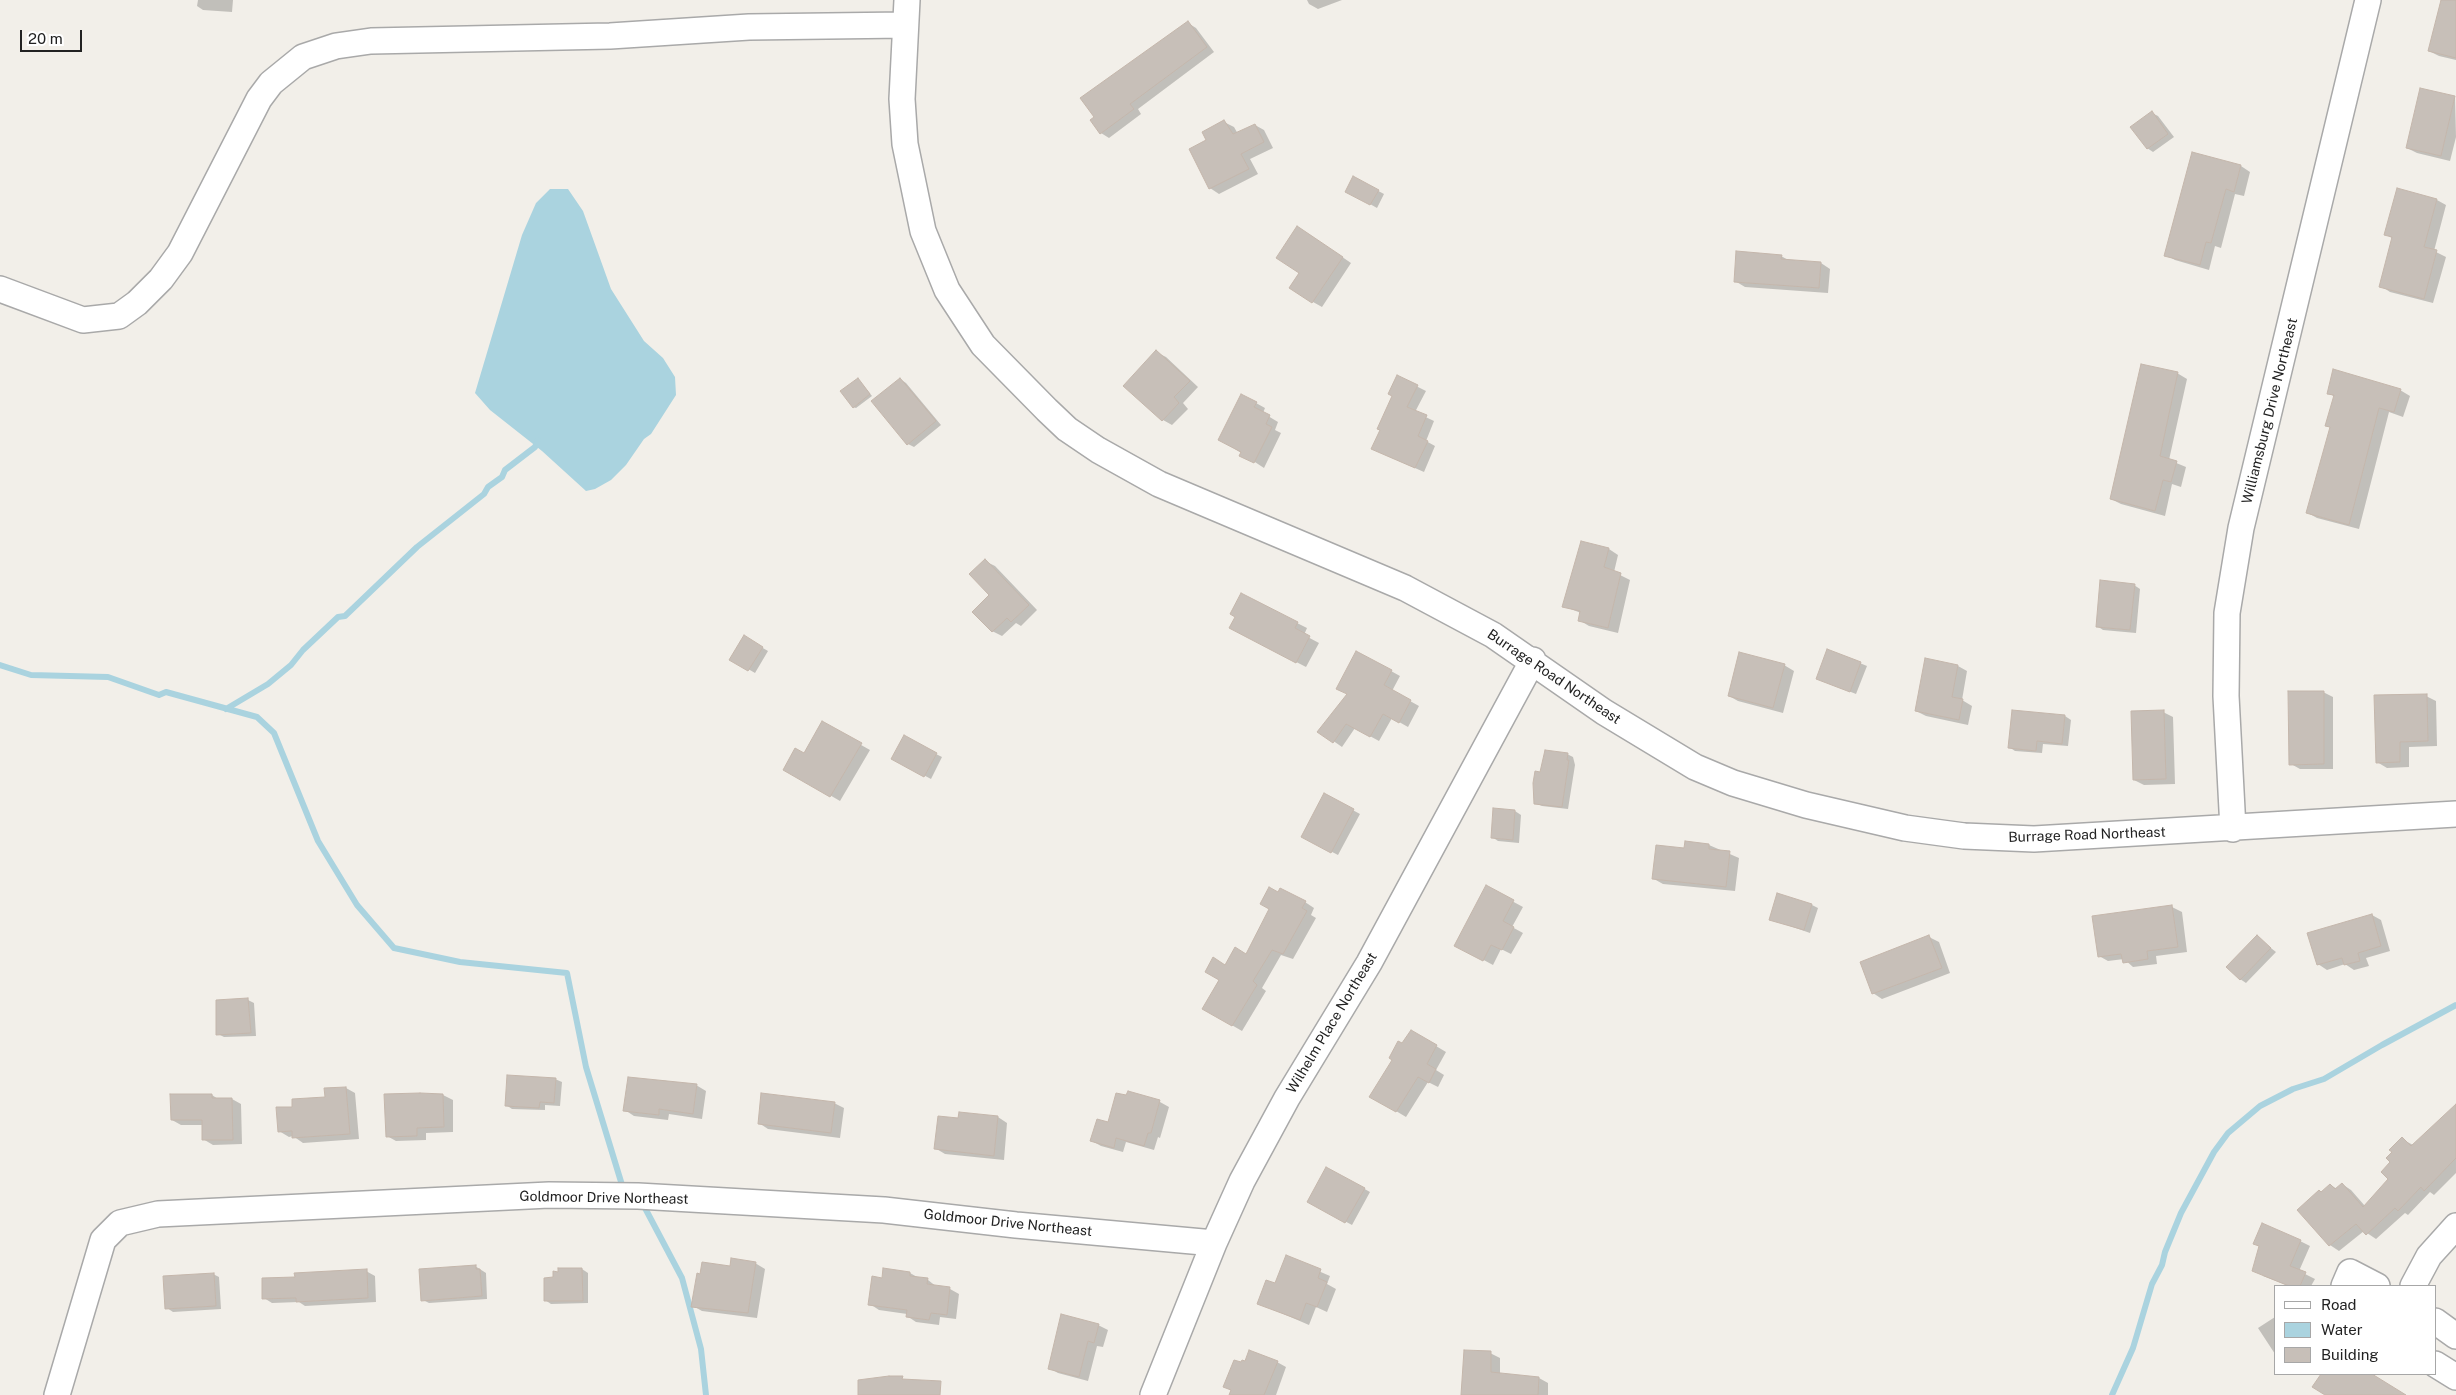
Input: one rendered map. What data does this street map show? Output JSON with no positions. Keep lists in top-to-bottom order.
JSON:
{
  "streets": {
    "street": [
      "Williamsburg Drive Northeast",
      "Burrage Road Northeast",
      "Wilhelm Place Northeast",
      "Goldmoor Drive Northeast"
    ]
  },
  "crossings": [
    ["Williamsburg Drive Northeast", "Burrage Road Northeast"],
    ["Burrage Road Northeast", "Wilhelm Place Northeast"],
    ["Wilhelm Place Northeast", "Goldmoor Drive Northeast"]
  ],
  "legend": ["Road", "Water", "Building"],
  "scale_bar": "20 m"
}
